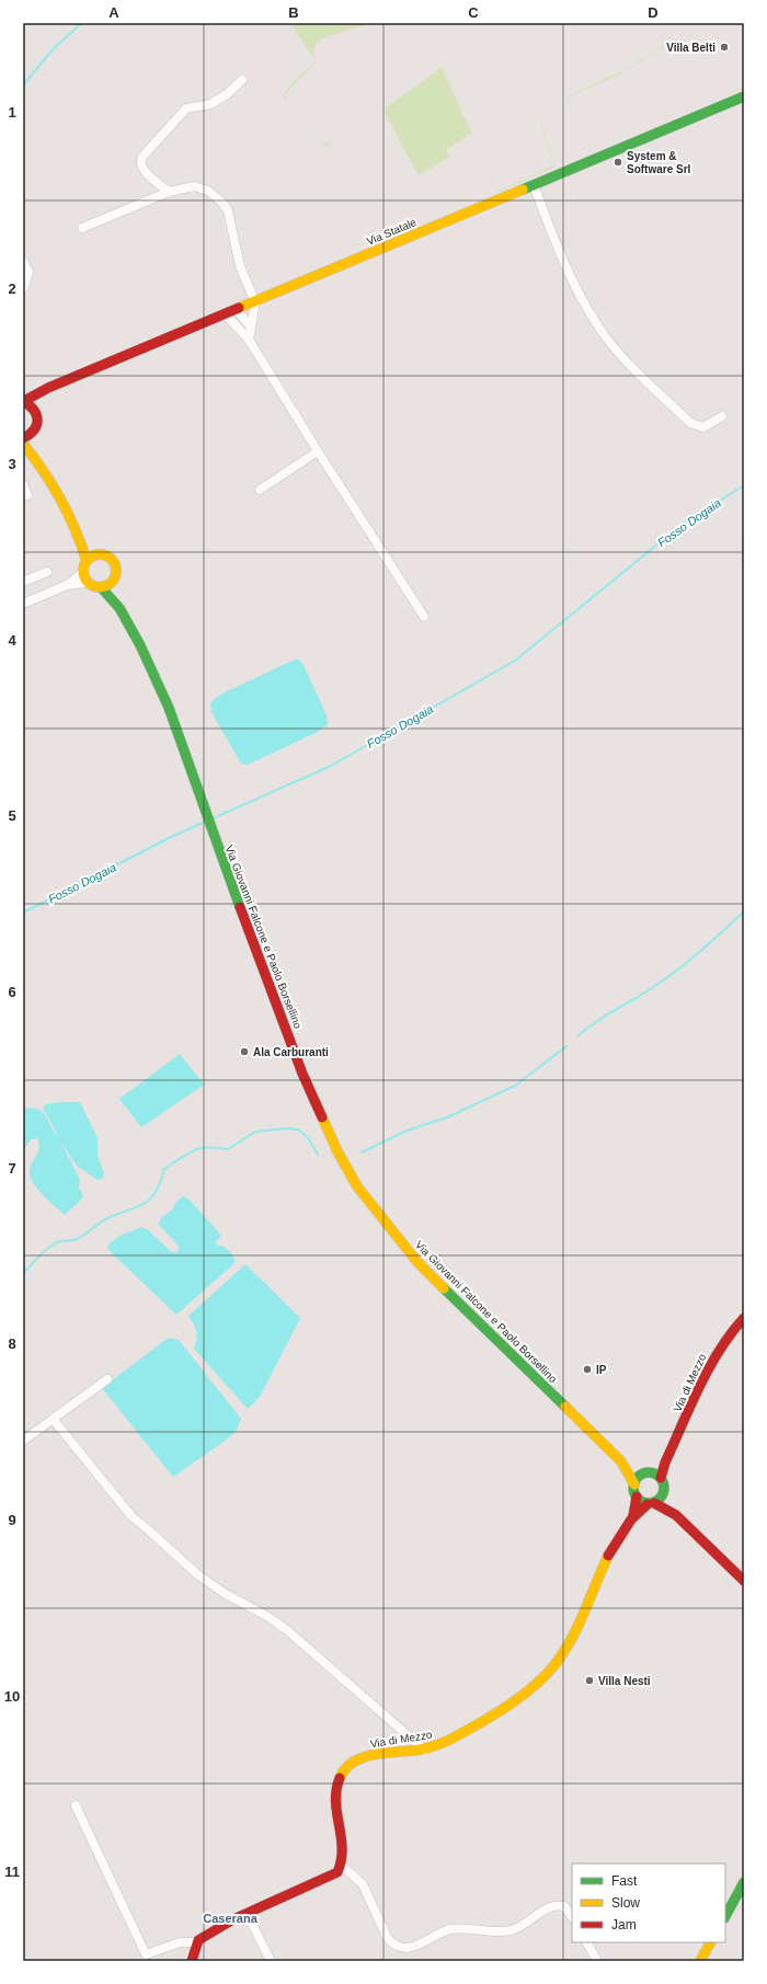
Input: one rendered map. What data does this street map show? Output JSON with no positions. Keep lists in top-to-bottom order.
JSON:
{
  "streets": {
    "main road": ["Via Statale", "Via Giovanni Falcone e Paolo Borsellino", "Via di Mezzo"]
  },
  "crossings": [
    ["Via Giovanni Falcone e Paolo Borsellino", "Via di Mezzo"]
  ],
  "districts": ["Caserana"],
  "water": ["Fosso Dogaia"],
  "places": [
    "Villa Belti",
    "System & Software Srl",
    "Ala Carburanti",
    "IP",
    "Villa Nesti"
  ],
  "legend": ["Fast", "Slow", "Jam"],
  "grid": {
    "columns": [
      "A",
      "B",
      "C",
      "D"
    ],
    "rows": [
      "1",
      "2",
      "3",
      "4",
      "5",
      "6",
      "7",
      "8",
      "9",
      "10",
      "11"
    ]
  }
}
